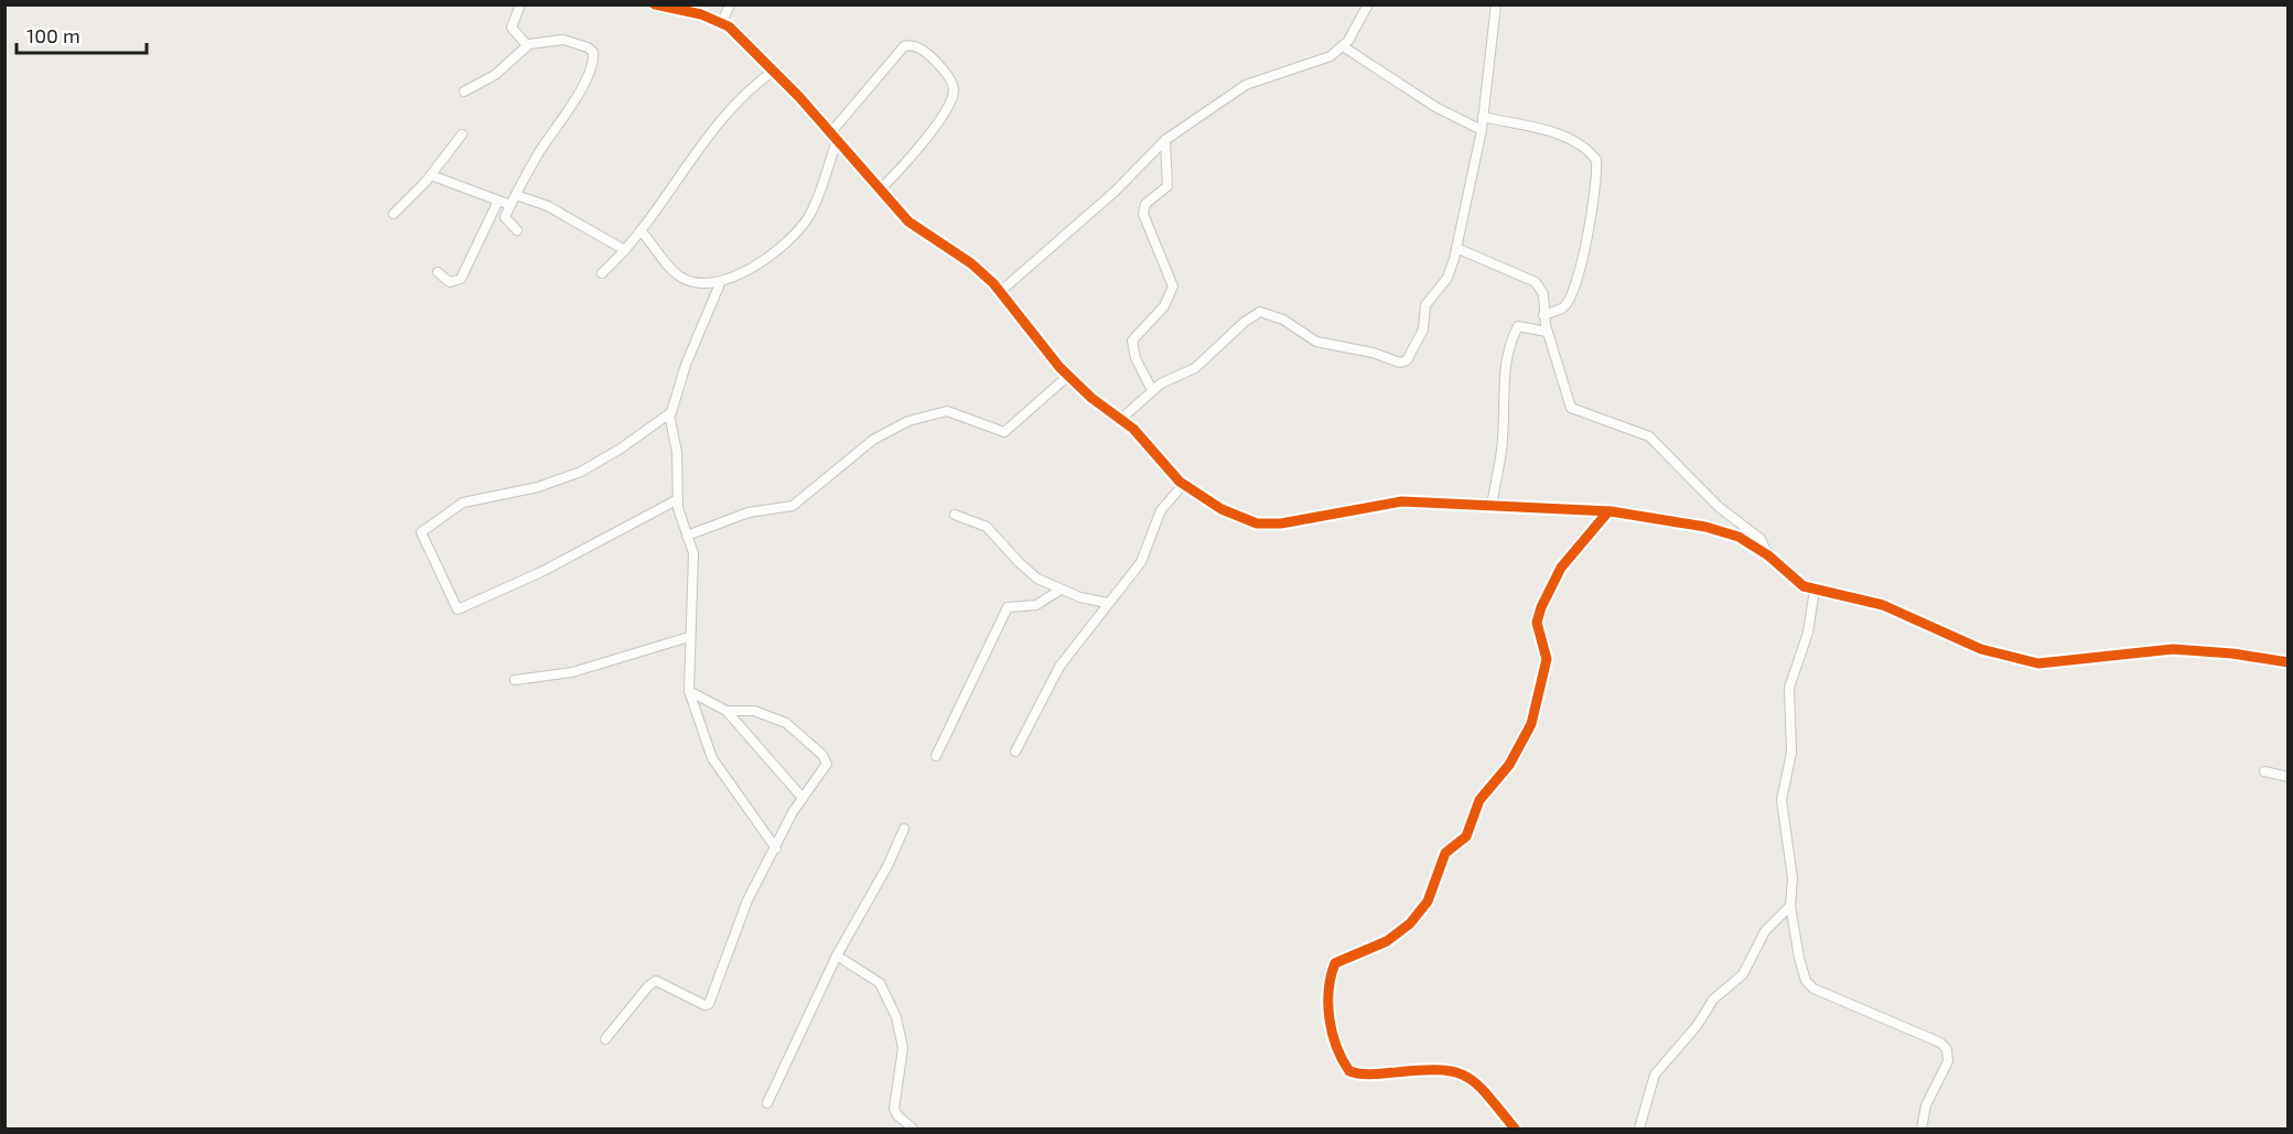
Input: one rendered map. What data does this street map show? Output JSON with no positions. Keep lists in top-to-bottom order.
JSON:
{
  "scale_bar": "100 m"
}
